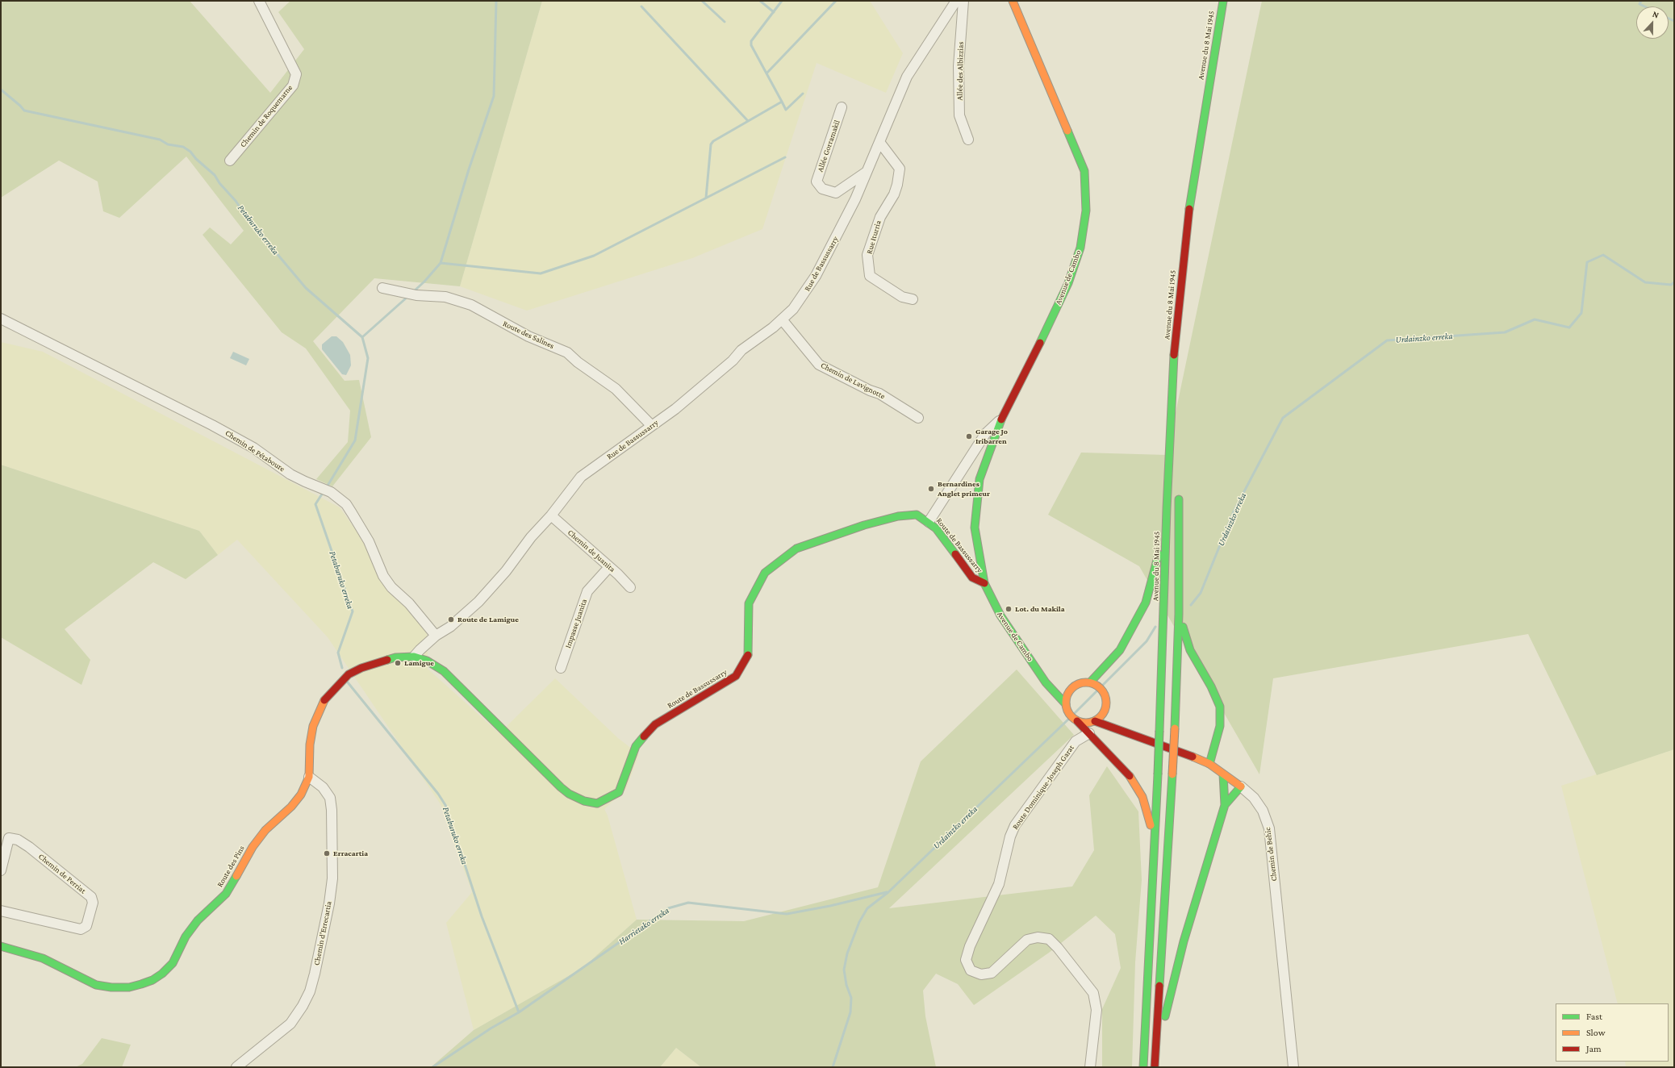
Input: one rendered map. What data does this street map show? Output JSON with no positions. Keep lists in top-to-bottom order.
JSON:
{
  "streets": {
    "main road": [
      "Avenue du 8 Mai 1945",
      "Avenue de Cambo",
      "Route de Bassussarry",
      "Chemin de Behic",
      "Route des Pins"
    ],
    "street": [
      "Allée des Albizzias",
      "Chemin de Roquemarne",
      "Allée Gorramakil",
      "Rue Iturria",
      "Rue de Bassussarry",
      "Route des Salines",
      "Chemin de Lavignotte",
      "Chemin de Pétaboure",
      "Chemin de Juanita",
      "Impasse Juanita",
      "Route Dominique-Joseph Garat",
      "Chemin de Perriat",
      "Chemin d'Errecartia"
    ]
  },
  "crossings": [
    ["Allée Gorramakil", "Rue de Bassussarry"],
    ["Rue Iturria", "Rue de Bassussarry"],
    ["Rue de Bassussarry", "Route des Salines"],
    ["Rue de Bassussarry", "Chemin de Lavignotte"],
    ["Rue de Bassussarry", "Chemin de Juanita"],
    ["Avenue de Cambo", "Route de Bassussarry"],
    ["Avenue de Cambo", "Chemin de Behic"],
    ["Route de Bassussarry", "Route des Pins"],
    ["Chemin de Juanita", "Impasse Juanita"],
    ["Route des Pins", "Chemin d'Errecartia"]
  ],
  "water": ["Petaburuko erreka", "Urdainzko erreka", "Harrietako erreka"],
  "places": [
    "Garage Jo Iribarren",
    "Bernardines Anglet primeur",
    "Lot. du Makila",
    "Route de Lamigue",
    "Lamigue",
    "Erracartia"
  ],
  "legend": ["Fast", "Slow", "Jam"],
  "north": "top"
}
